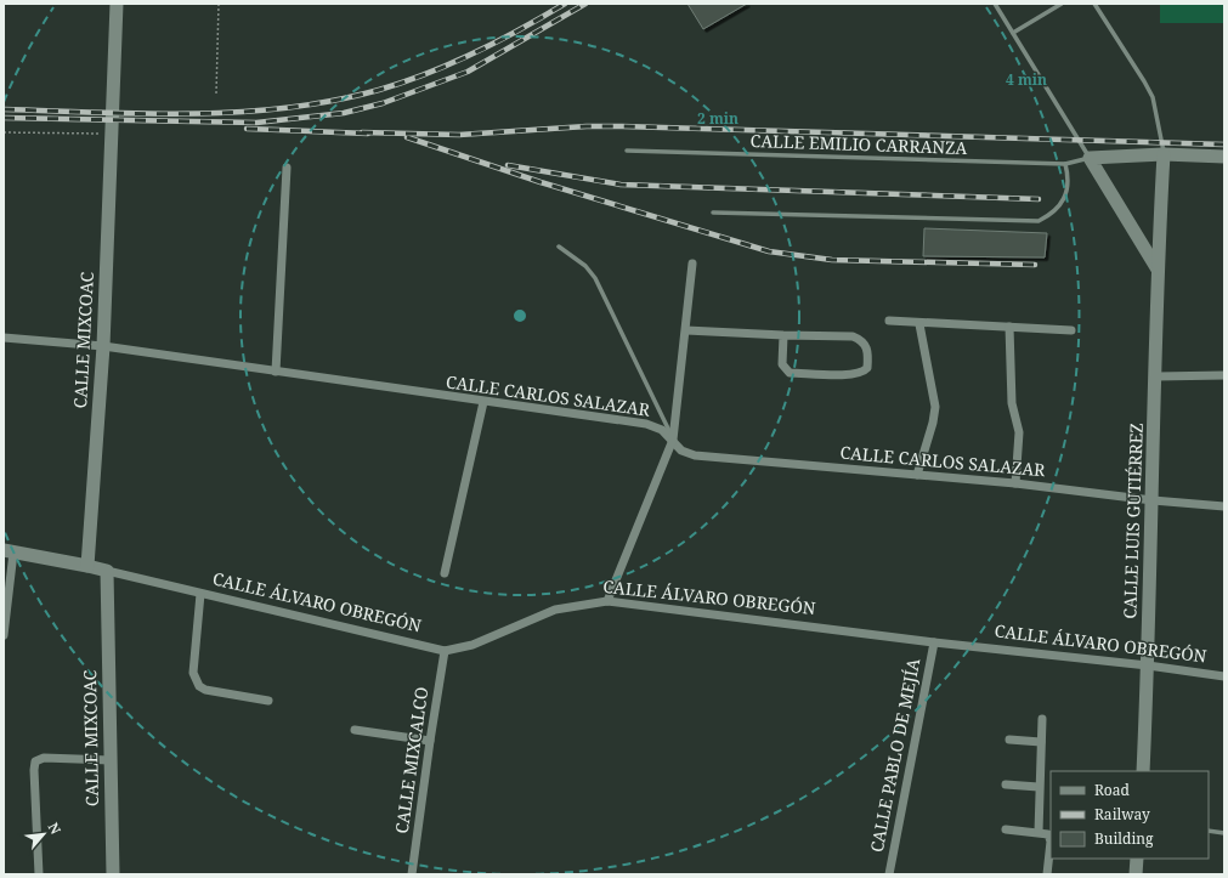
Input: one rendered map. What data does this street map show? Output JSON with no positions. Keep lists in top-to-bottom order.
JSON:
{
  "streets": {
    "street": [
      "CALLE MIXCOAC",
      "CALLE CARLOS SALAZAR",
      "CALLE LUIS GUTIÉRREZ",
      "CALLE ÁLVARO OBREGÓN",
      "CALLE PABLO DE MEJÍA",
      "CALLE MIXCALCO"
    ],
    "lane": ["CALLE EMILIO CARRANZA"]
  },
  "crossings": [
    ["CALLE MIXCOAC", "CALLE CARLOS SALAZAR"],
    ["CALLE MIXCOAC", "CALLE ÁLVARO OBREGÓN"],
    ["CALLE CARLOS SALAZAR", "CALLE LUIS GUTIÉRREZ"],
    ["CALLE LUIS GUTIÉRREZ", "CALLE ÁLVARO OBREGÓN"],
    ["CALLE ÁLVARO OBREGÓN", "CALLE PABLO DE MEJÍA"],
    ["CALLE ÁLVARO OBREGÓN", "CALLE MIXCALCO"]
  ],
  "legend": ["Road", "Railway", "Building"],
  "north": "top right",
  "rings": ["4 min", "2 min"]
}
